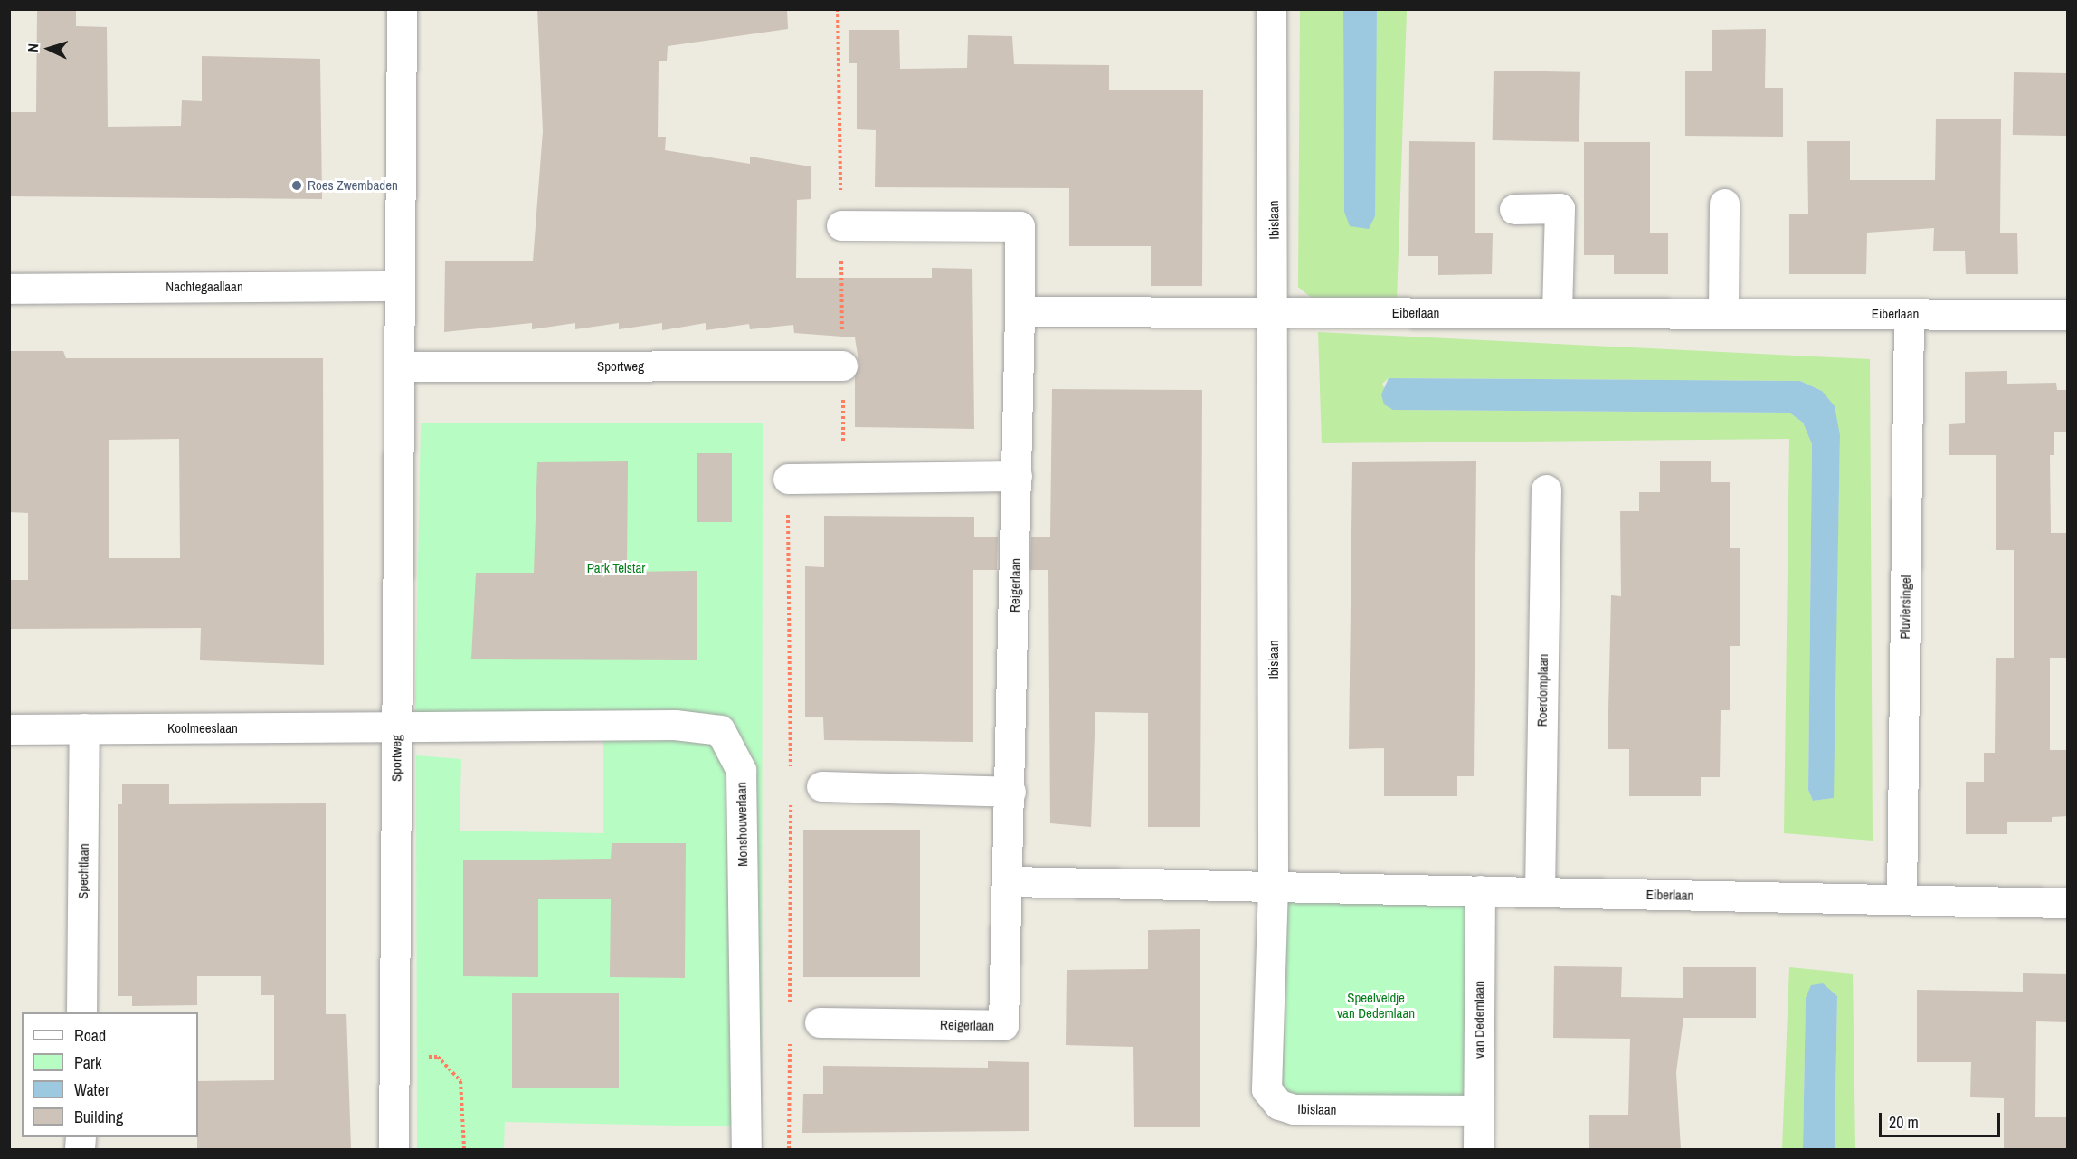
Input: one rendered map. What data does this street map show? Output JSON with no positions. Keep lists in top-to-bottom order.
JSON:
{
  "streets": {
    "street": [
      "Ibislaan",
      "Nachtegaallaan",
      "Eiberlaan",
      "Sportweg",
      "Reigerlaan",
      "Pluviersingel",
      "Roerdomplaan",
      "Koolmeeslaan",
      "Monshouwerlaan",
      "Spechtlaan",
      "van Dedemlaan"
    ]
  },
  "crossings": [
    ["Ibislaan", "Eiberlaan"],
    ["Ibislaan", "van Dedemlaan"],
    ["Nachtegaallaan", "Sportweg"],
    ["Eiberlaan", "Pluviersingel"],
    ["Eiberlaan", "Roerdomplaan"],
    ["Eiberlaan", "van Dedemlaan"],
    ["Sportweg", "Koolmeeslaan"],
    ["Sportweg", "Monshouwerlaan"],
    ["Koolmeeslaan", "Monshouwerlaan"],
    ["Koolmeeslaan", "Spechtlaan"]
  ],
  "parks": ["Park Telstar", "Speelveldje van Dedemlaan"],
  "places": ["Roes Zwembaden"],
  "legend": [
    "Road",
    "Park",
    "Water",
    "Building"
  ],
  "scale_bar": "20 m",
  "north": "left"
}
